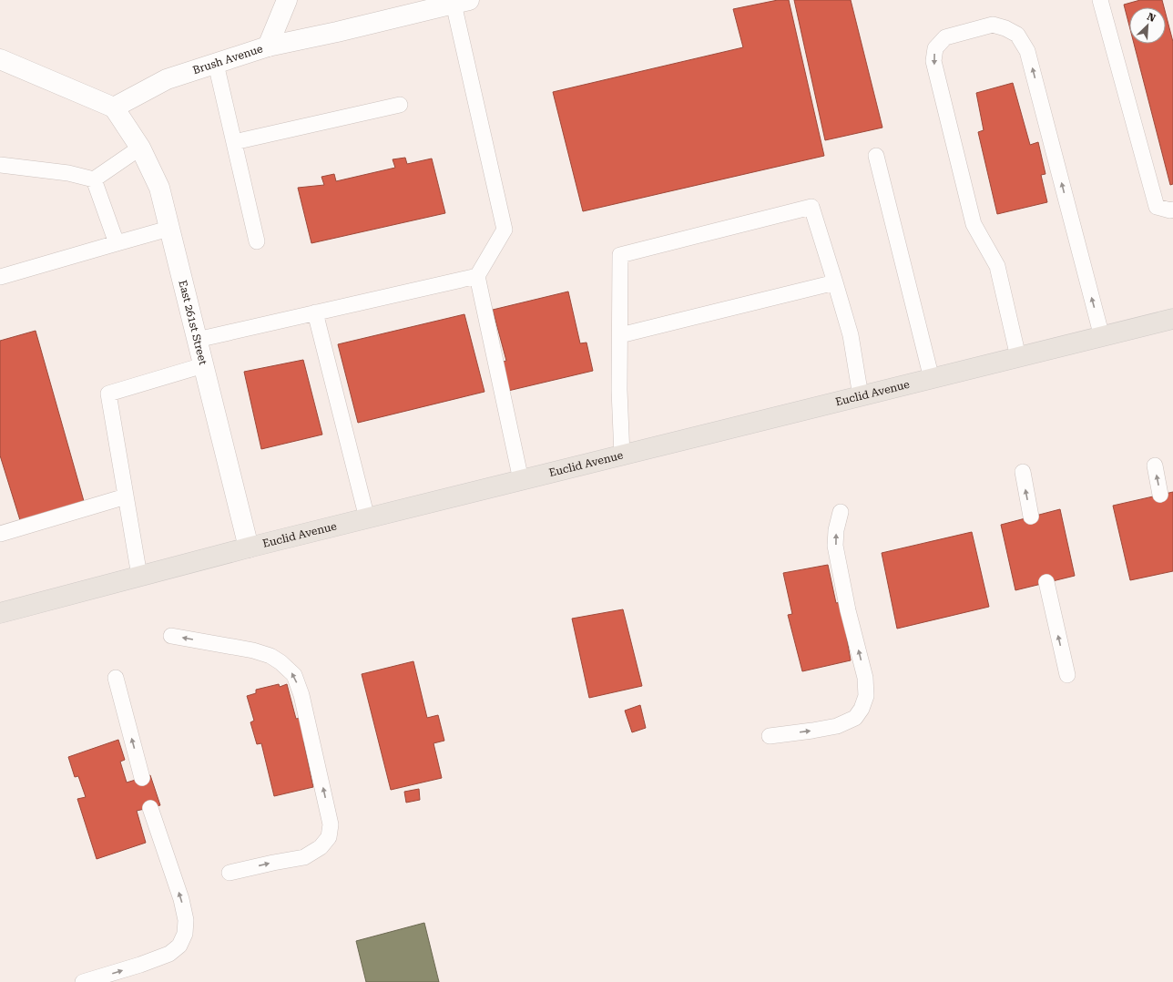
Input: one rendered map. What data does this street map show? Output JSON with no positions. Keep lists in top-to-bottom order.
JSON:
{
  "streets": {
    "main road": ["Euclid Avenue"],
    "street": ["Brush Avenue", "East 261st Street"]
  },
  "crossings": [
    ["Brush Avenue", "East 261st Street"],
    ["East 261st Street", "Euclid Avenue"]
  ],
  "north": "top right"
}
